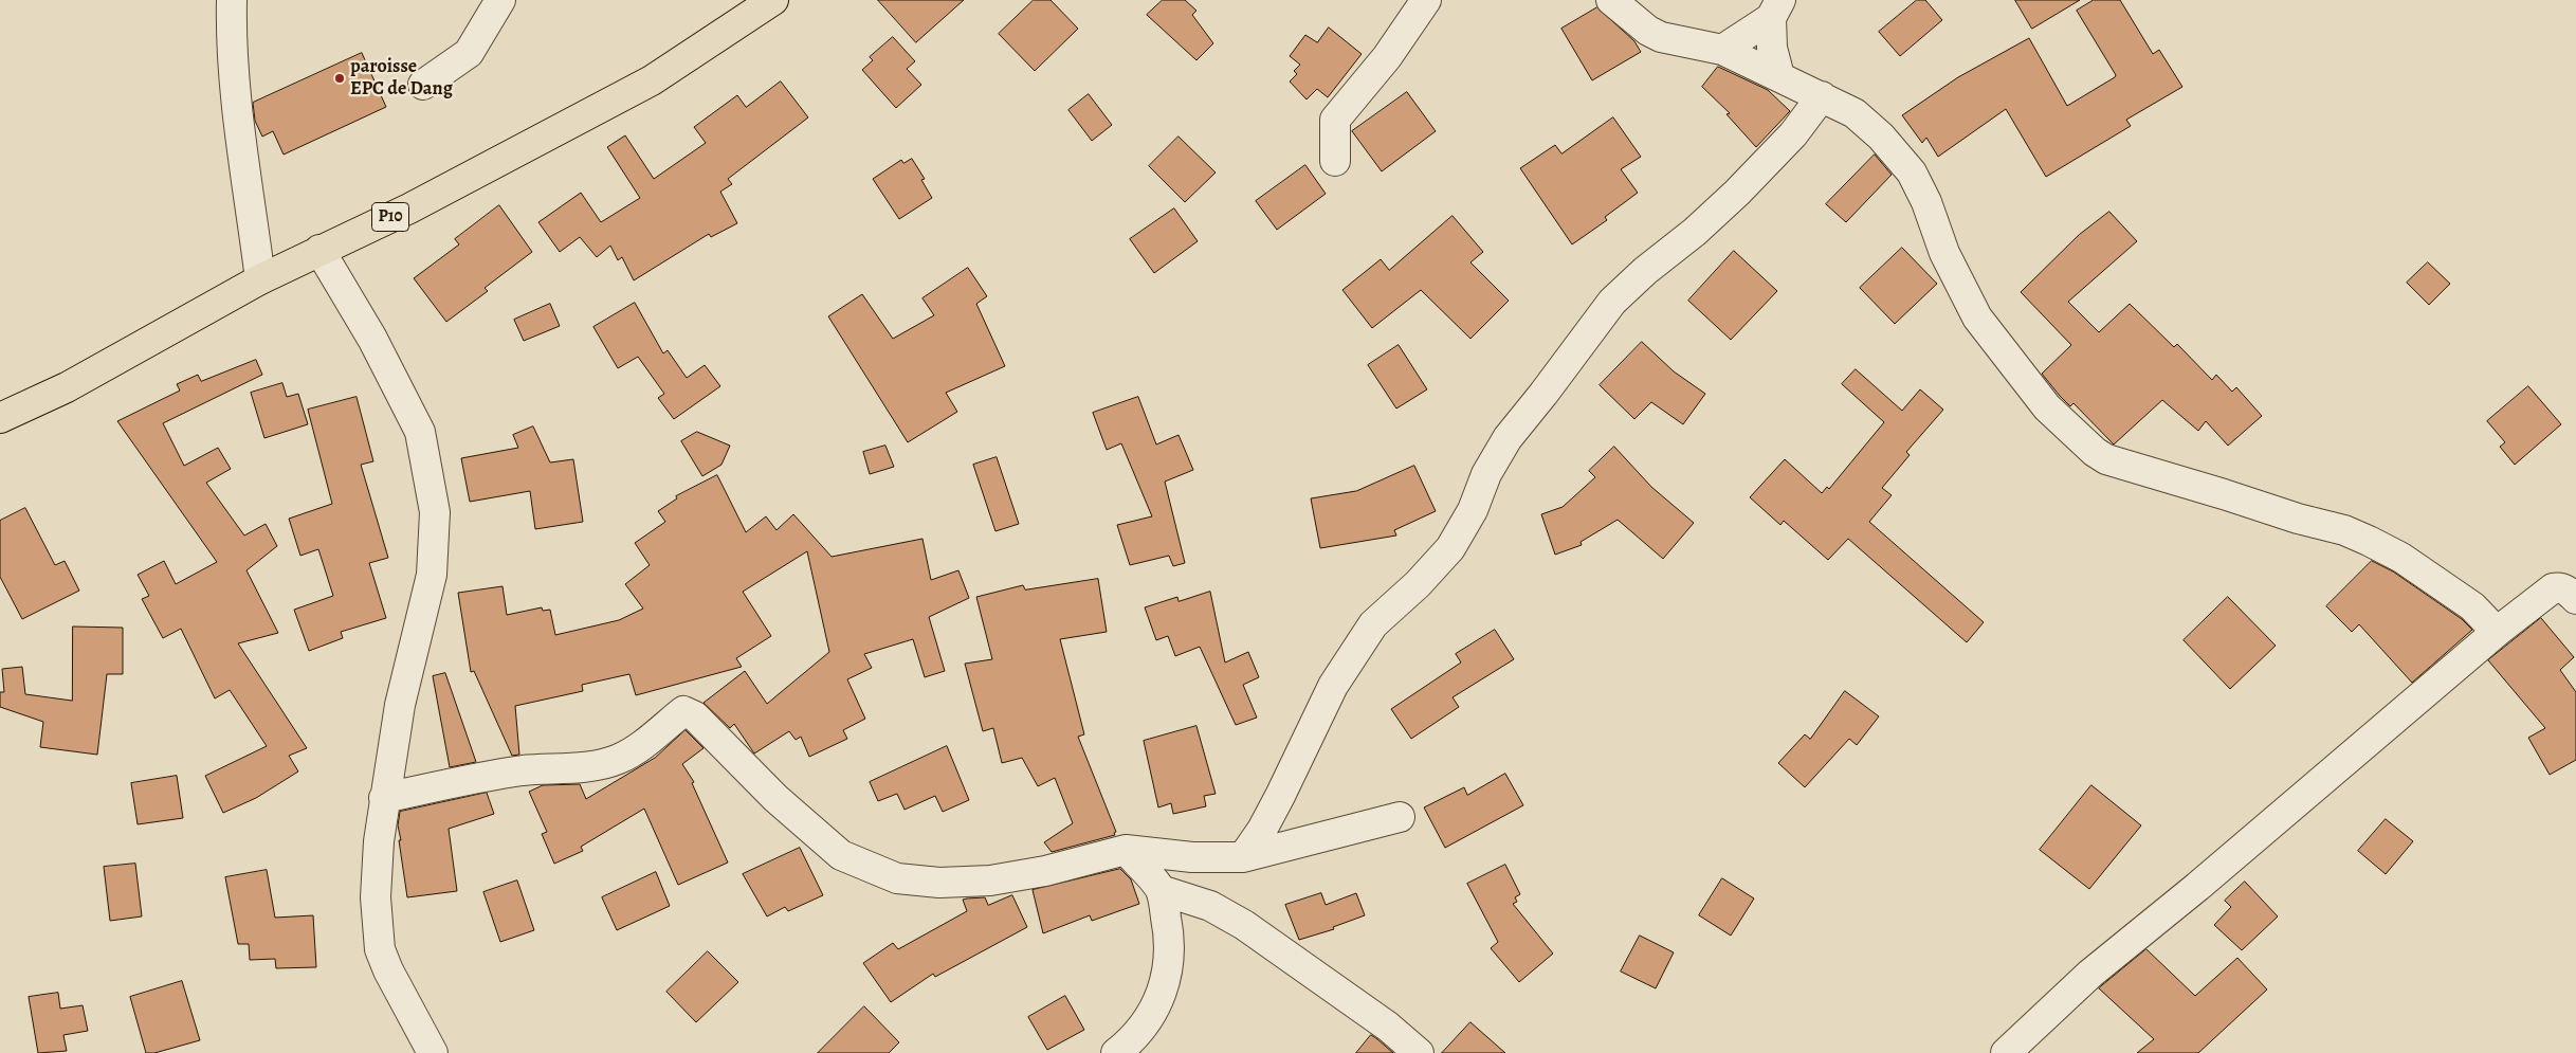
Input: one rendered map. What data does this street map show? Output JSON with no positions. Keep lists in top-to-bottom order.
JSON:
{
  "streets": {
    "main road": ["P10"]
  },
  "places": ["paroisse EPC de Dang"]
}
